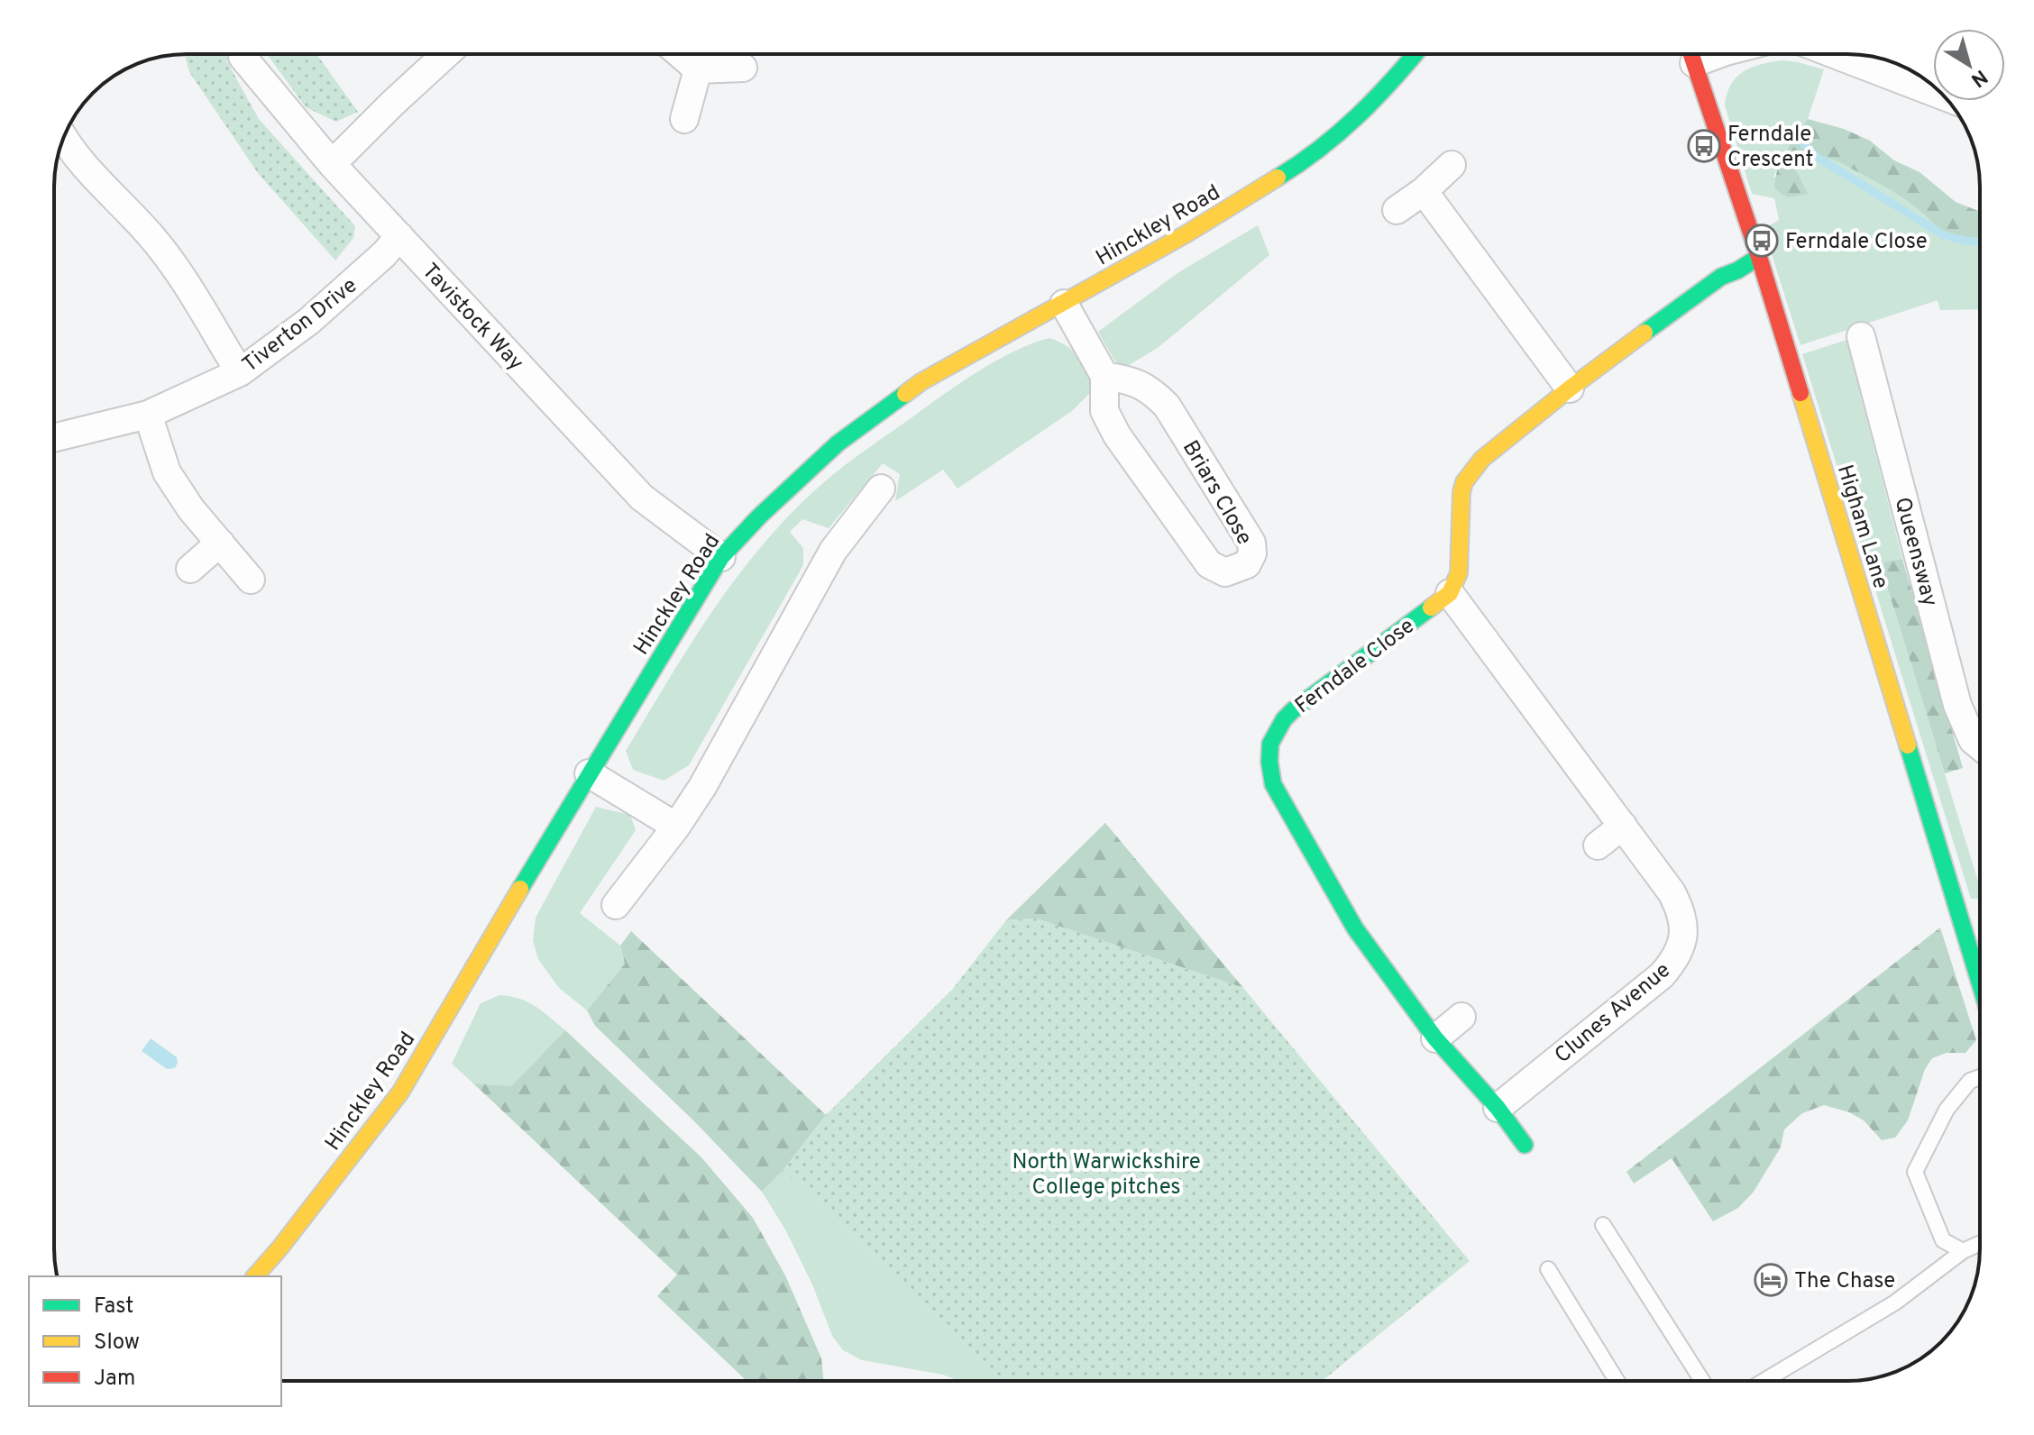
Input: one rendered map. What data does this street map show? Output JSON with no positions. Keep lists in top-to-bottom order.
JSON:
{
  "streets": {
    "street": [
      "Hinckley Road",
      "Tavistock Way",
      "Tiverton Drive",
      "Briars Close",
      "Higham Lane",
      "Queensway",
      "Ferndale Close",
      "Clunes Avenue"
    ]
  },
  "crossings": [
    ["Hinckley Road", "Tavistock Way"],
    ["Hinckley Road", "Briars Close"],
    ["Tavistock Way", "Tiverton Drive"],
    ["Ferndale Close", "Clunes Avenue"]
  ],
  "parks": ["North Warwickshire College pitches"],
  "places": {
    "bus stop": ["Ferndale Crescent", "Ferndale Close"],
    "hotel": ["The Chase"]
  },
  "legend": ["Fast", "Slow", "Jam"],
  "north": "bottom right"
}
